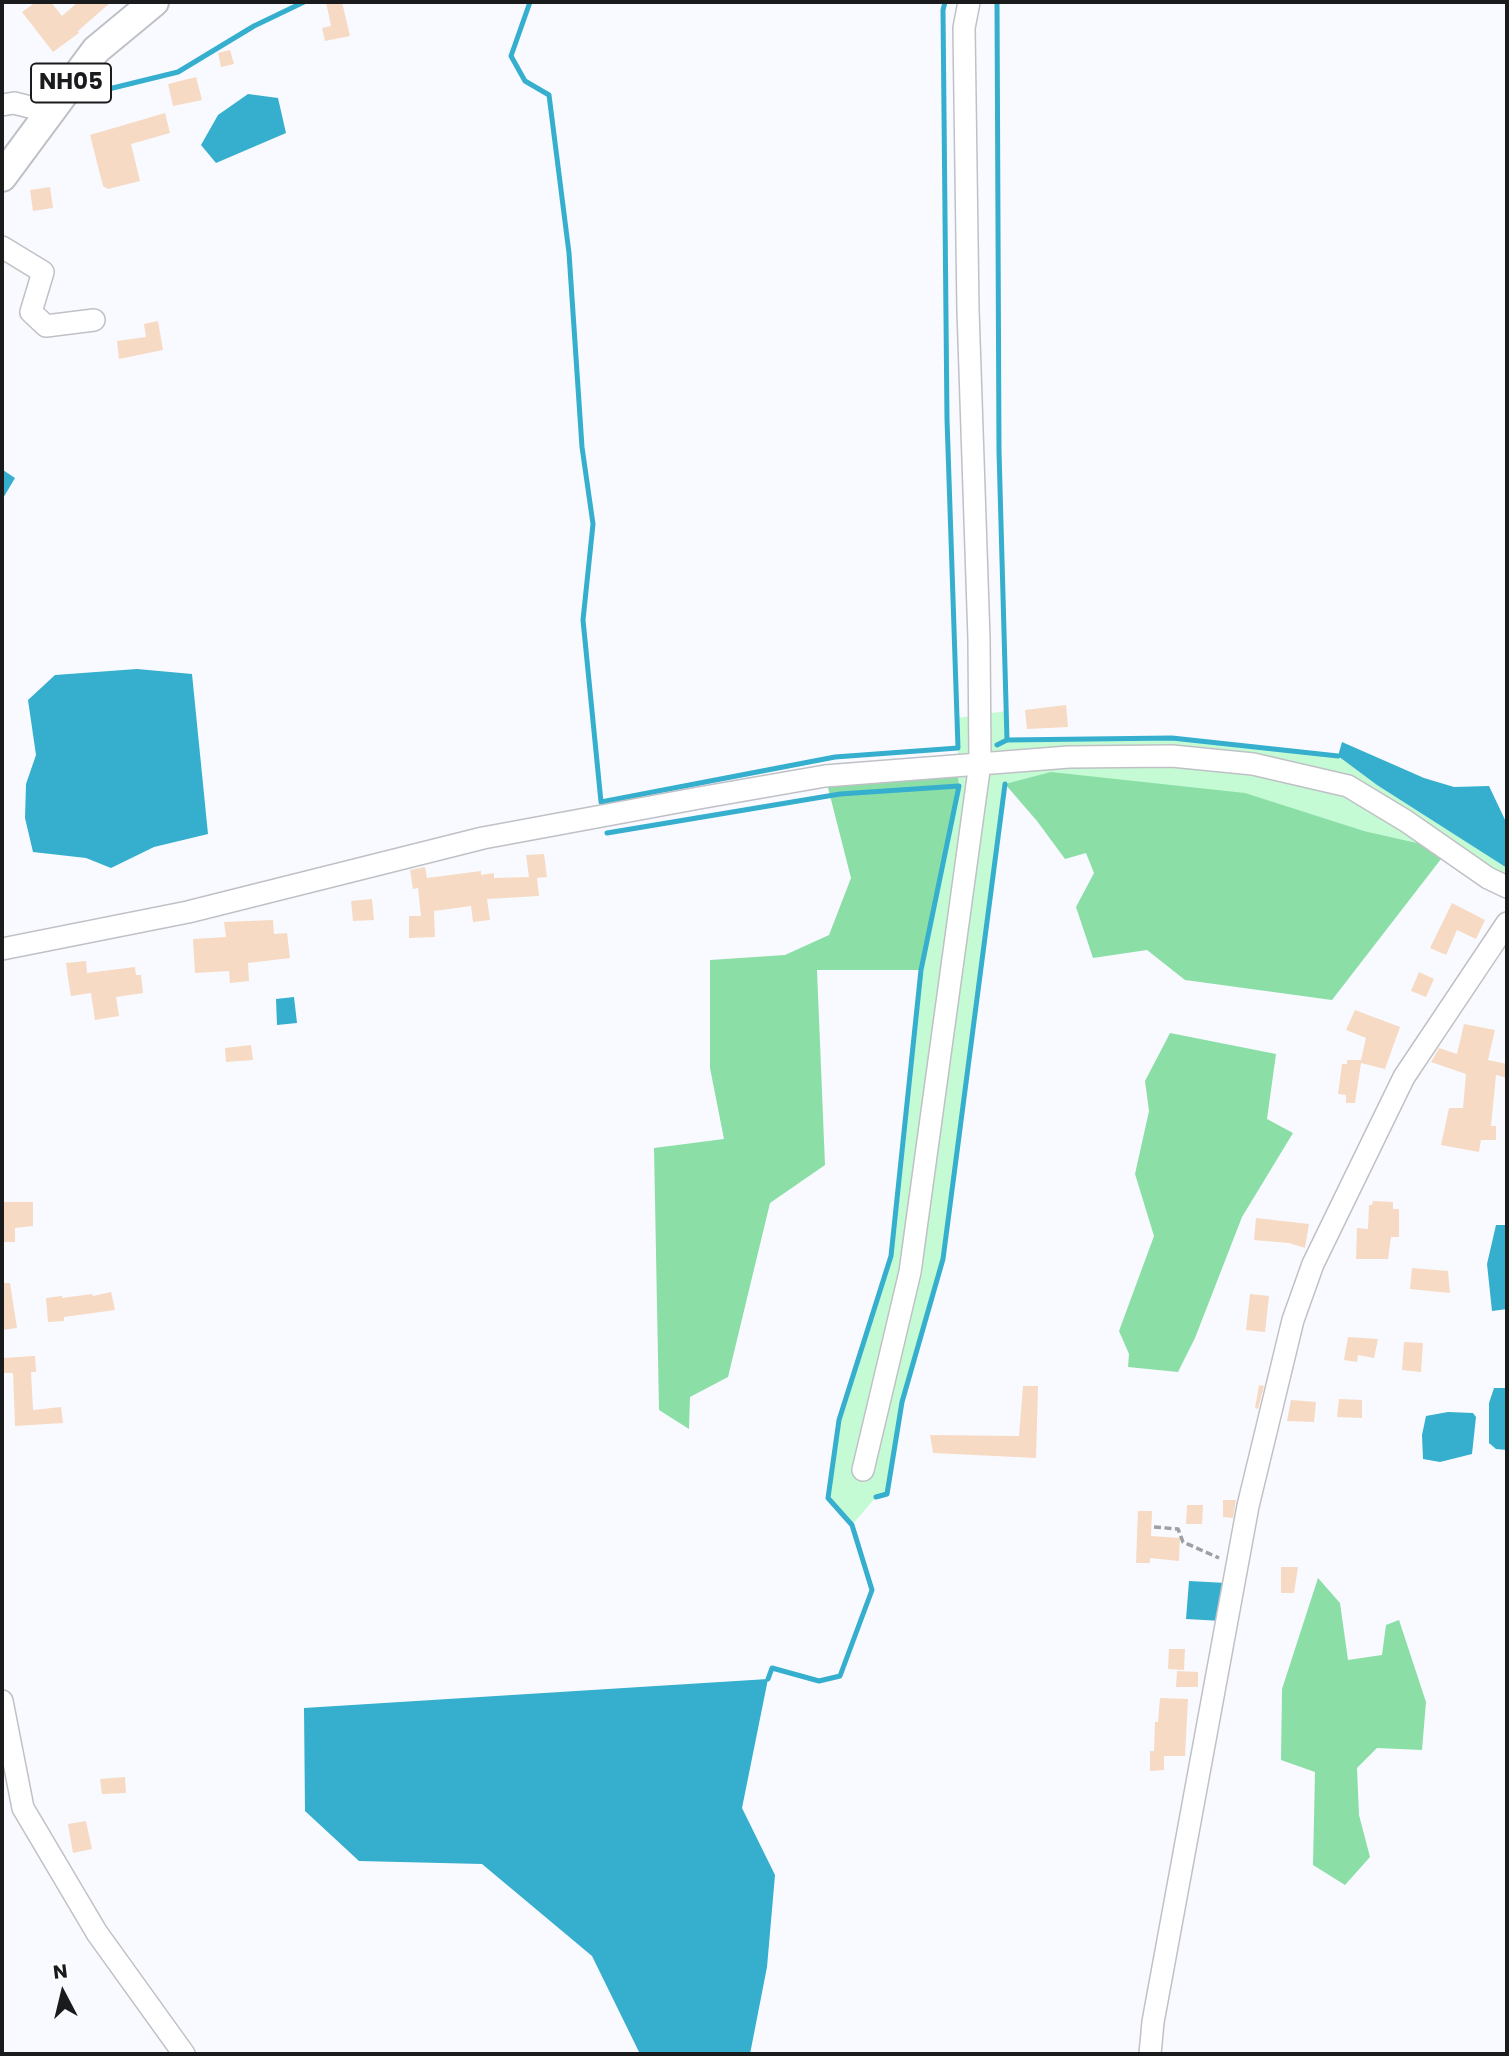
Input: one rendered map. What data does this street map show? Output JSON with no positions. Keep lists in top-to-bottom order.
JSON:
{
  "streets": {
    "main road": ["NH05"]
  },
  "north": "top"
}
